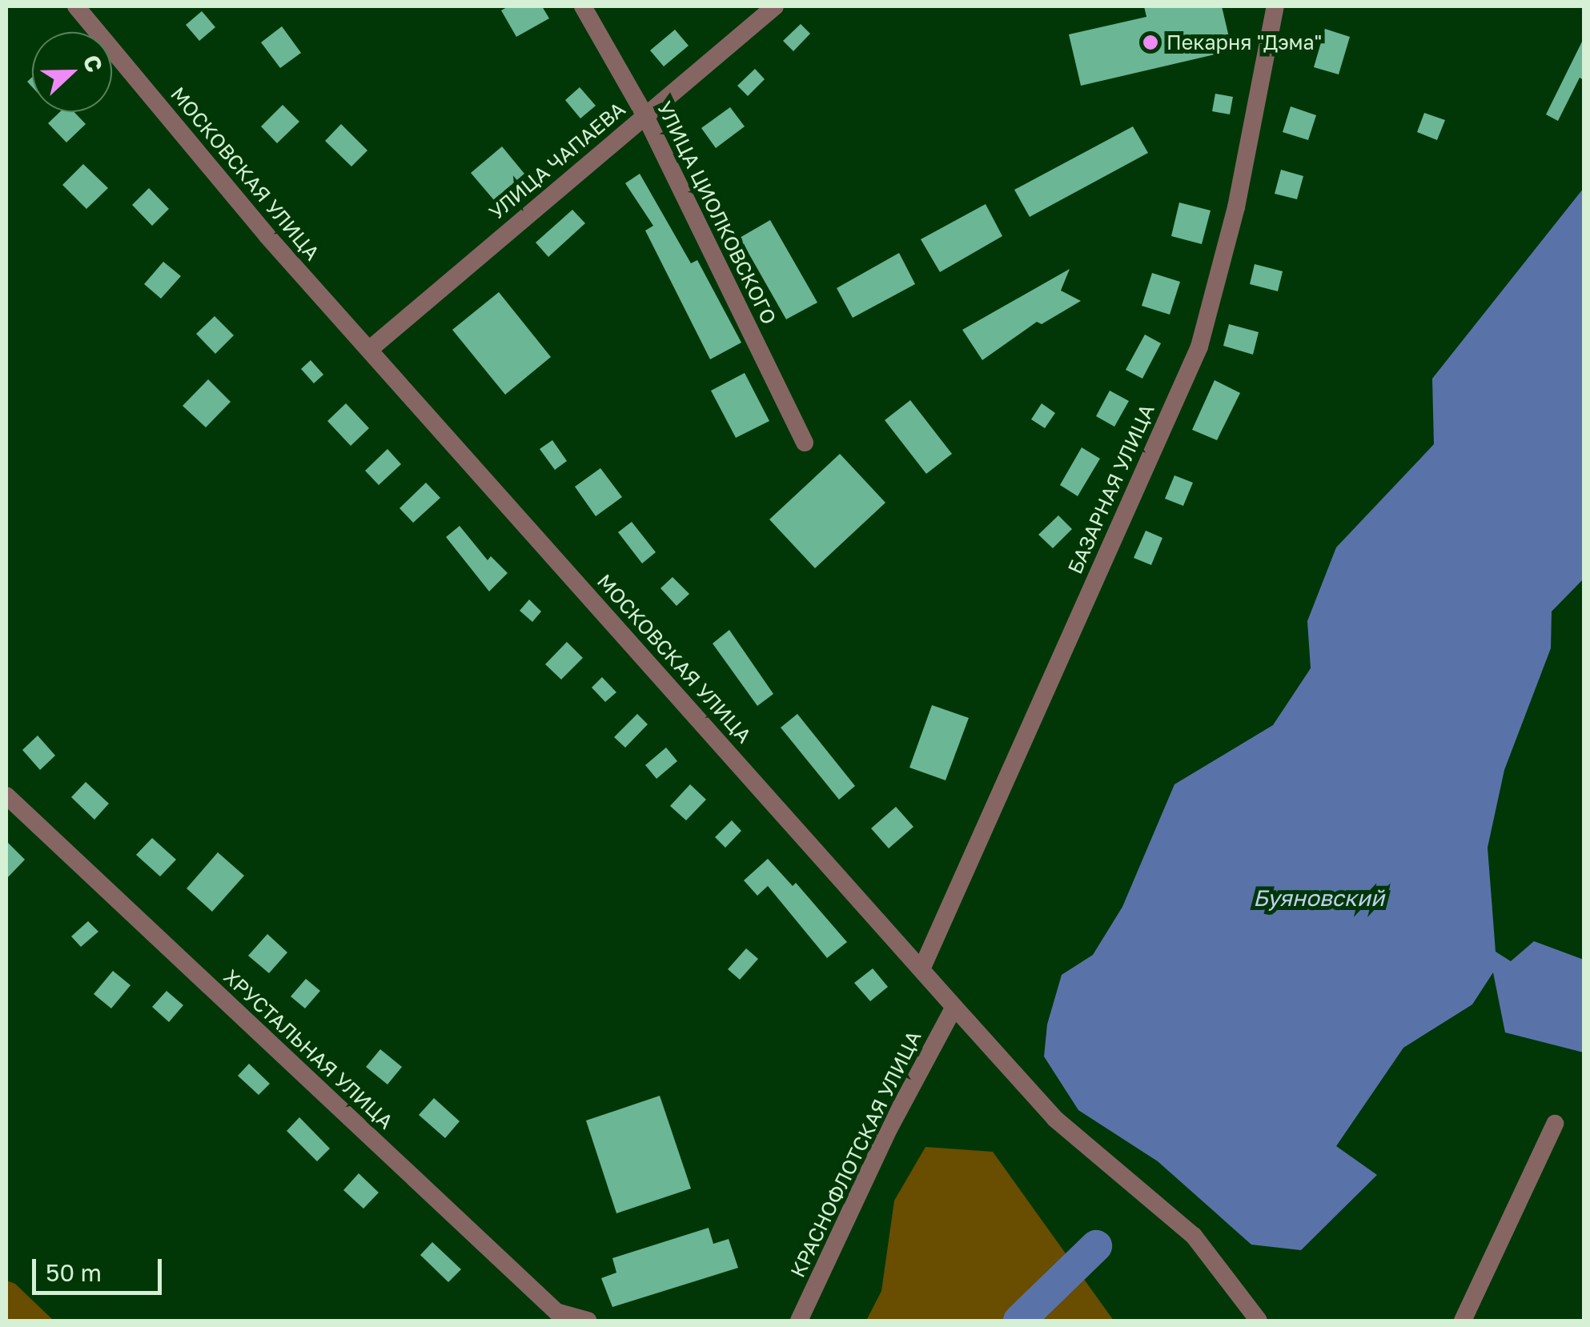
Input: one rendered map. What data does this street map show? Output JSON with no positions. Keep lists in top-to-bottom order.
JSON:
{
  "streets": {
    "street": [
      "УЛИЦА ЧАПАЕВА",
      "МОСКОВСКАЯ УЛИЦА",
      "УЛИЦА ЦИОЛКОВСКОГО",
      "БАЗАРНАЯ УЛИЦА",
      "ХРУСТАЛЬНАЯ УЛИЦА",
      "КРАСНОФЛОТСКАЯ УЛИЦА"
    ]
  },
  "crossings": [
    ["УЛИЦА ЧАПАЕВА", "МОСКОВСКАЯ УЛИЦА"],
    ["УЛИЦА ЧАПАЕВА", "УЛИЦА ЦИОЛКОВСКОГО"],
    ["МОСКОВСКАЯ УЛИЦА", "БАЗАРНАЯ УЛИЦА"],
    ["МОСКОВСКАЯ УЛИЦА", "КРАСНОФЛОТСКАЯ УЛИЦА"]
  ],
  "water": ["Буяновский"],
  "places": ["Пекарня \"Дэма\""],
  "scale_bar": "50 m",
  "north": "right"
}
